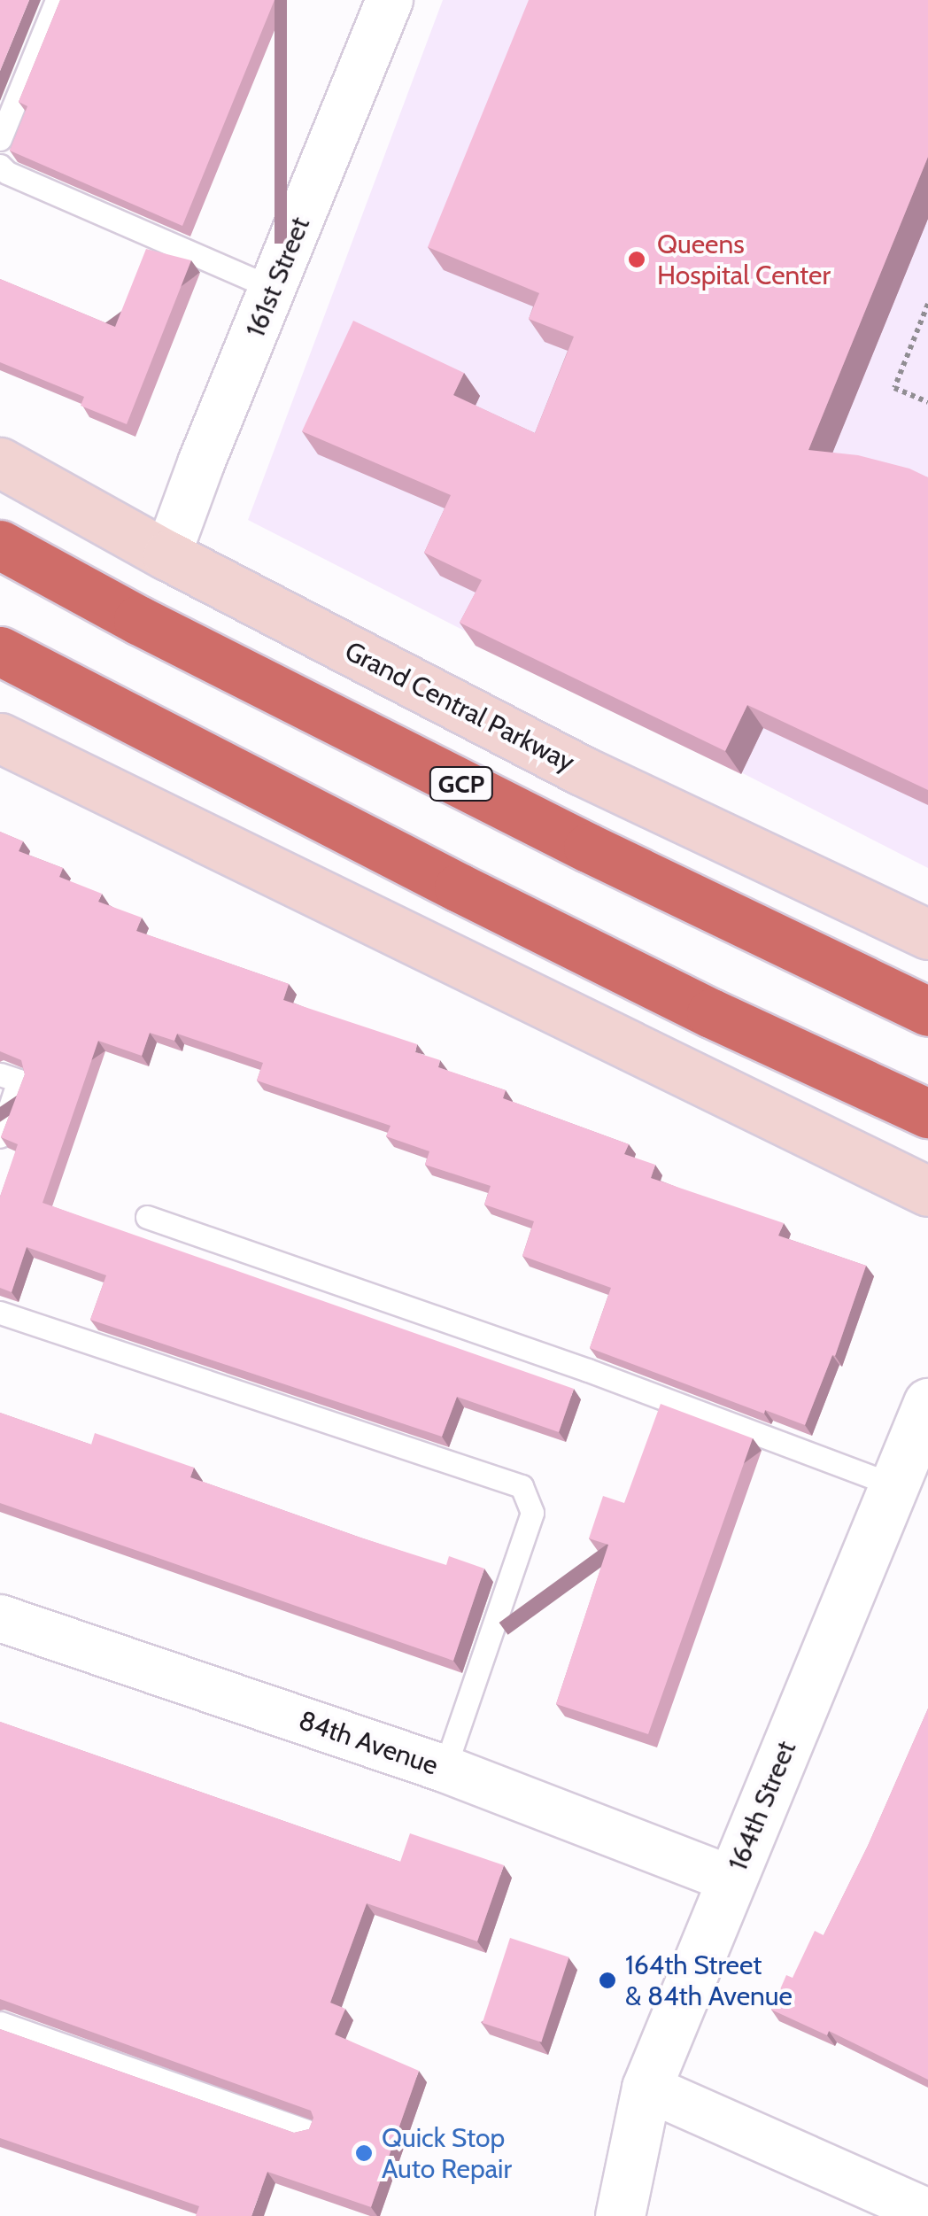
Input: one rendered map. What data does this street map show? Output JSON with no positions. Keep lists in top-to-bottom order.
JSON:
{
  "streets": {
    "highway": ["GCP"],
    "main road": ["Grand Central Parkway"],
    "street": ["161st Street", "84th Avenue", "164th Street"]
  },
  "crossings": [
    ["161st Street", "Grand Central Parkway"],
    ["84th Avenue", "164th Street"]
  ],
  "places": ["Queens Hospital Center", "164th Street & 84th Avenue", "Quick Stop Auto Repair"]
}
